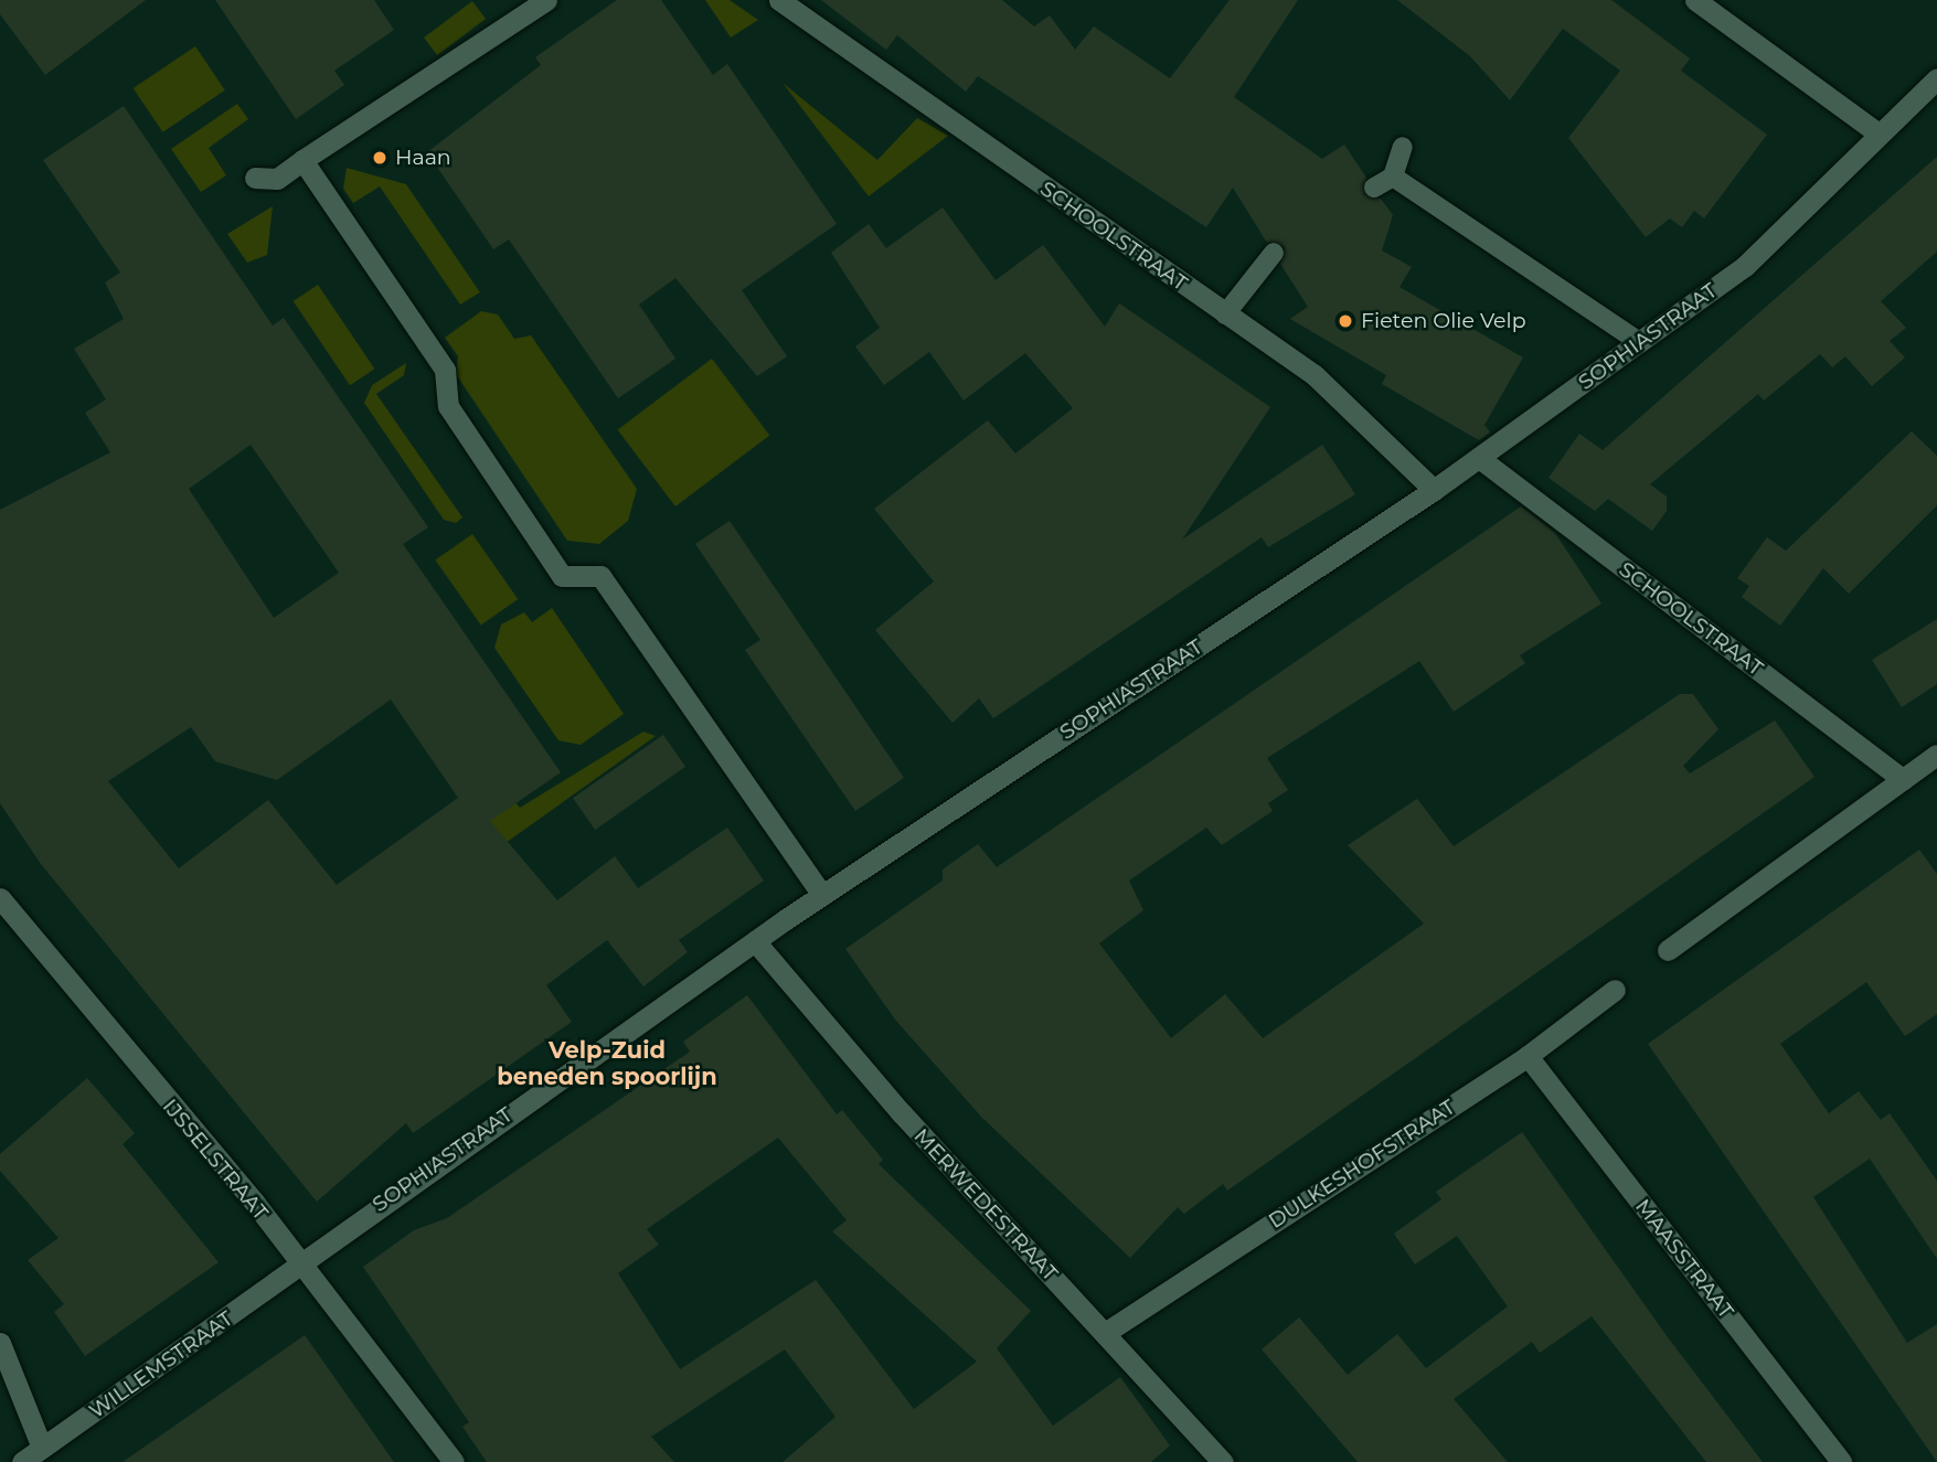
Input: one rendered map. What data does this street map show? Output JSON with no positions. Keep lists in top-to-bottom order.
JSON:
{
  "streets": {
    "street": [
      "SCHOOLSTRAAT",
      "SOPHIASTRAAT",
      "IJSSELSTRAAT",
      "DULKESHOFSTRAAT",
      "MERWEDESTRAAT",
      "MAASSTRAAT",
      "WILLEMSTRAAT"
    ]
  },
  "crossings": [
    ["SCHOOLSTRAAT", "SOPHIASTRAAT"],
    ["SOPHIASTRAAT", "IJSSELSTRAAT"],
    ["SOPHIASTRAAT", "MERWEDESTRAAT"],
    ["SOPHIASTRAAT", "WILLEMSTRAAT"],
    ["IJSSELSTRAAT", "WILLEMSTRAAT"],
    ["DULKESHOFSTRAAT", "MERWEDESTRAAT"],
    ["DULKESHOFSTRAAT", "MAASSTRAAT"]
  ],
  "districts": ["Velp-Zuid beneden spoorlijn"],
  "places": ["Haan", "Fieten Olie Velp"]
}
